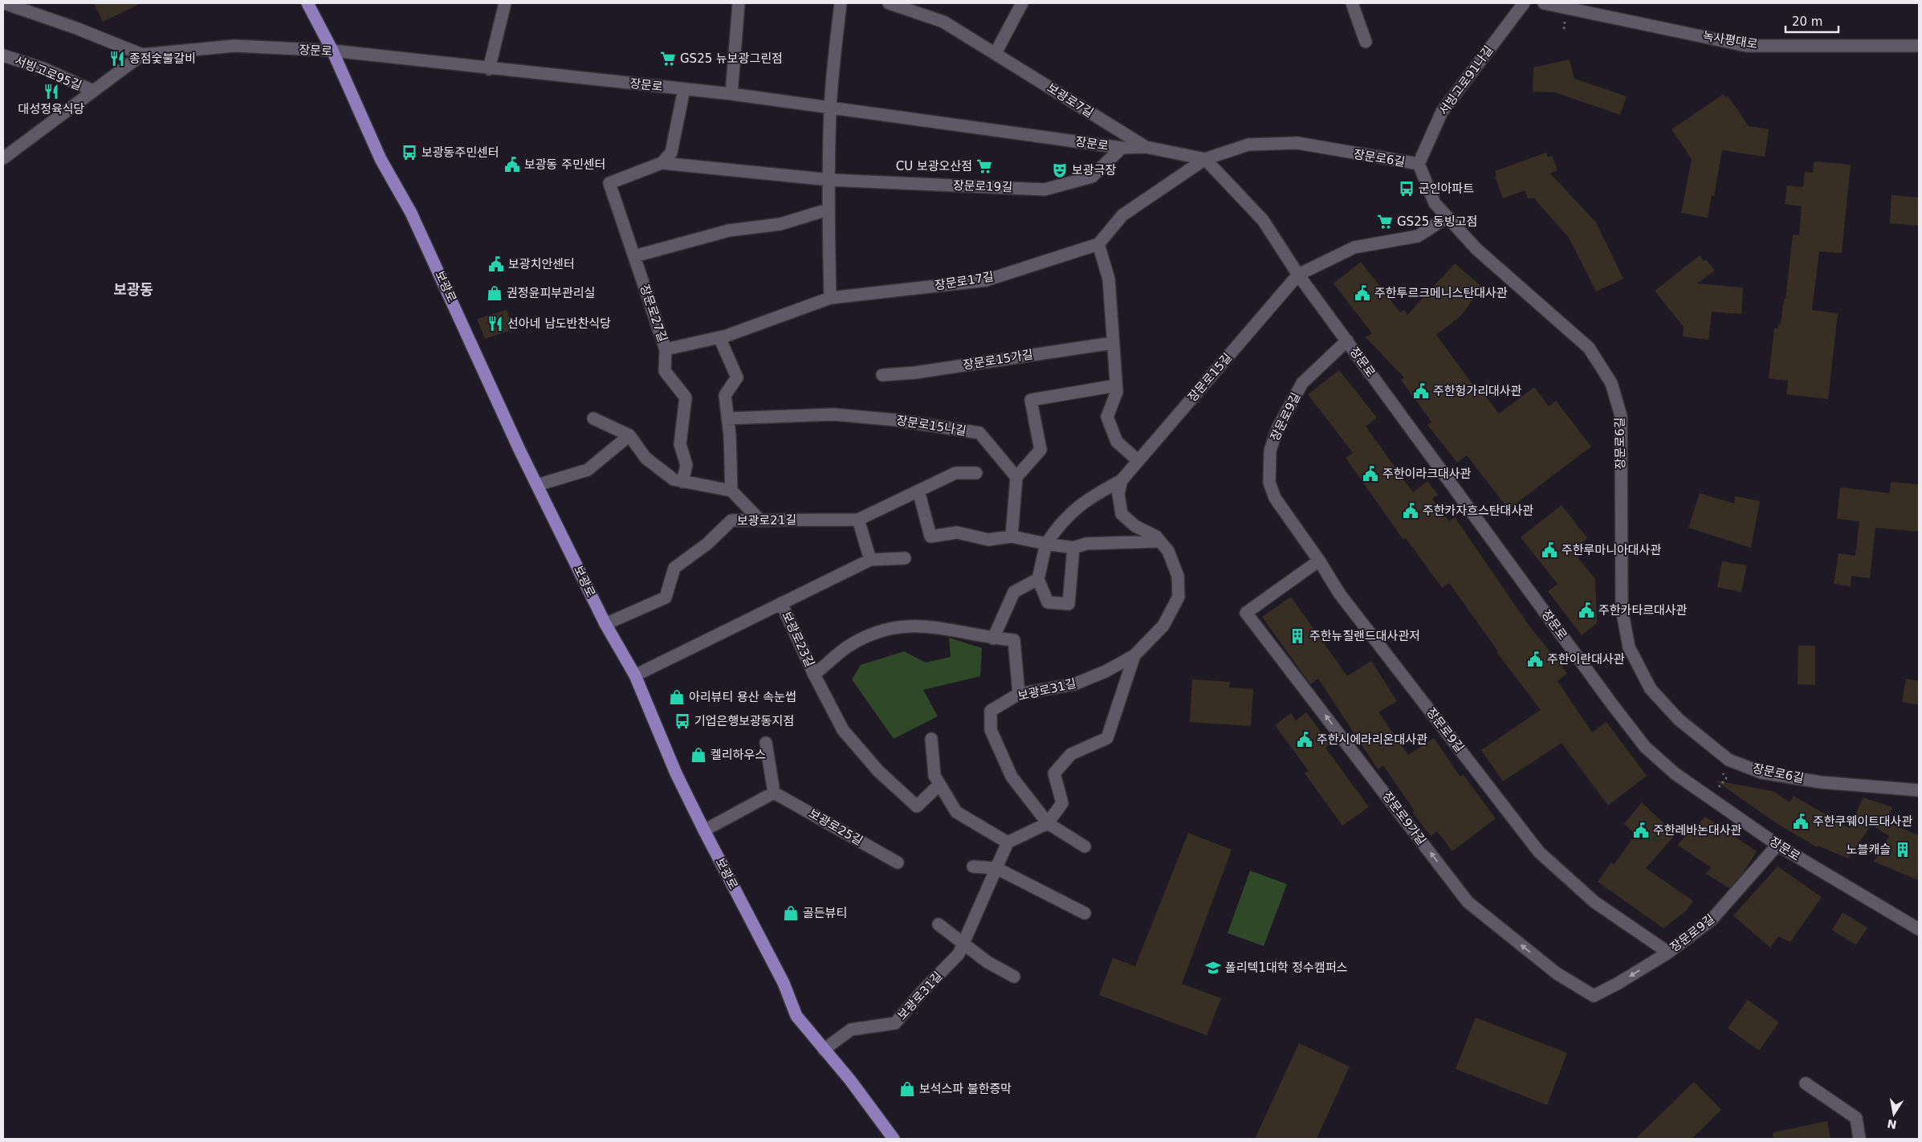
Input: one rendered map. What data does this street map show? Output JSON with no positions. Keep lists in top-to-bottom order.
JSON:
{
  "streets": {
    "main road": ["보광로"],
    "street": [
      "녹사평대로",
      "장문로",
      "서빙고로95길",
      "서빙고로91나길",
      "보광로7길",
      "장문로6길",
      "장문로19길",
      "장문로17길",
      "장문로27길",
      "장문로15가길",
      "장문로15길",
      "장문로9길",
      "장문로15나길",
      "보광로21길",
      "보광로23길",
      "보광로31길",
      "장문로9가길",
      "보광로25길"
    ]
  },
  "crossings": [
    ["장문로", "보광로7길"],
    ["장문로", "장문로6길"],
    ["장문로", "장문로19길"],
    ["장문로", "보광로"],
    ["장문로", "장문로15길"],
    ["장문로", "장문로9길"],
    ["서빙고로91나길", "장문로6길"],
    ["장문로19길", "장문로27길"],
    ["장문로17길", "장문로27길"],
    ["보광로", "보광로21길"],
    ["보광로", "보광로23길"],
    ["보광로", "보광로31길"],
    ["장문로15길", "보광로31길"],
    ["장문로9길", "장문로9가길"],
    ["보광로23길", "보광로31길"]
  ],
  "districts": ["보광동"],
  "places": {
    "restaurant": ["종점숯불갈비", "대성정육식당", "선아네 남도반찬식당"],
    "supermarket": ["GS25 뉴보광그린점", "CU 보광오산점", "GS25 동빙고점"],
    "bus stop": ["보광동주민센터", "군인아파트", "기업은행보광동지점"],
    "public building": [
      "보광동 주민센터",
      "보광치안센터",
      "주한투르크메니스탄대사관",
      "주한헝가리대사관",
      "주한이라크대사관",
      "주한카자흐스탄대사관",
      "주한루마니아대사관",
      "주한카타르대사관",
      "주한이란대사관",
      "주한시에라리온대사관",
      "주한쿠웨이트대사관",
      "주한레바논대사관"
    ],
    "theatre": ["보광극장"],
    "shop": [
      "권정윤피부관리실",
      "아리뷰티 용산 속눈썹",
      "켈리하우스",
      "골든뷰티",
      "보석스파 불한증막"
    ],
    "building": ["주한뉴질랜드대사관저", "노블캐슬"],
    "school or university": ["폴리텍1대학 정수캠퍼스"]
  },
  "scale_bar": "20 m",
  "north": "bottom"
}
